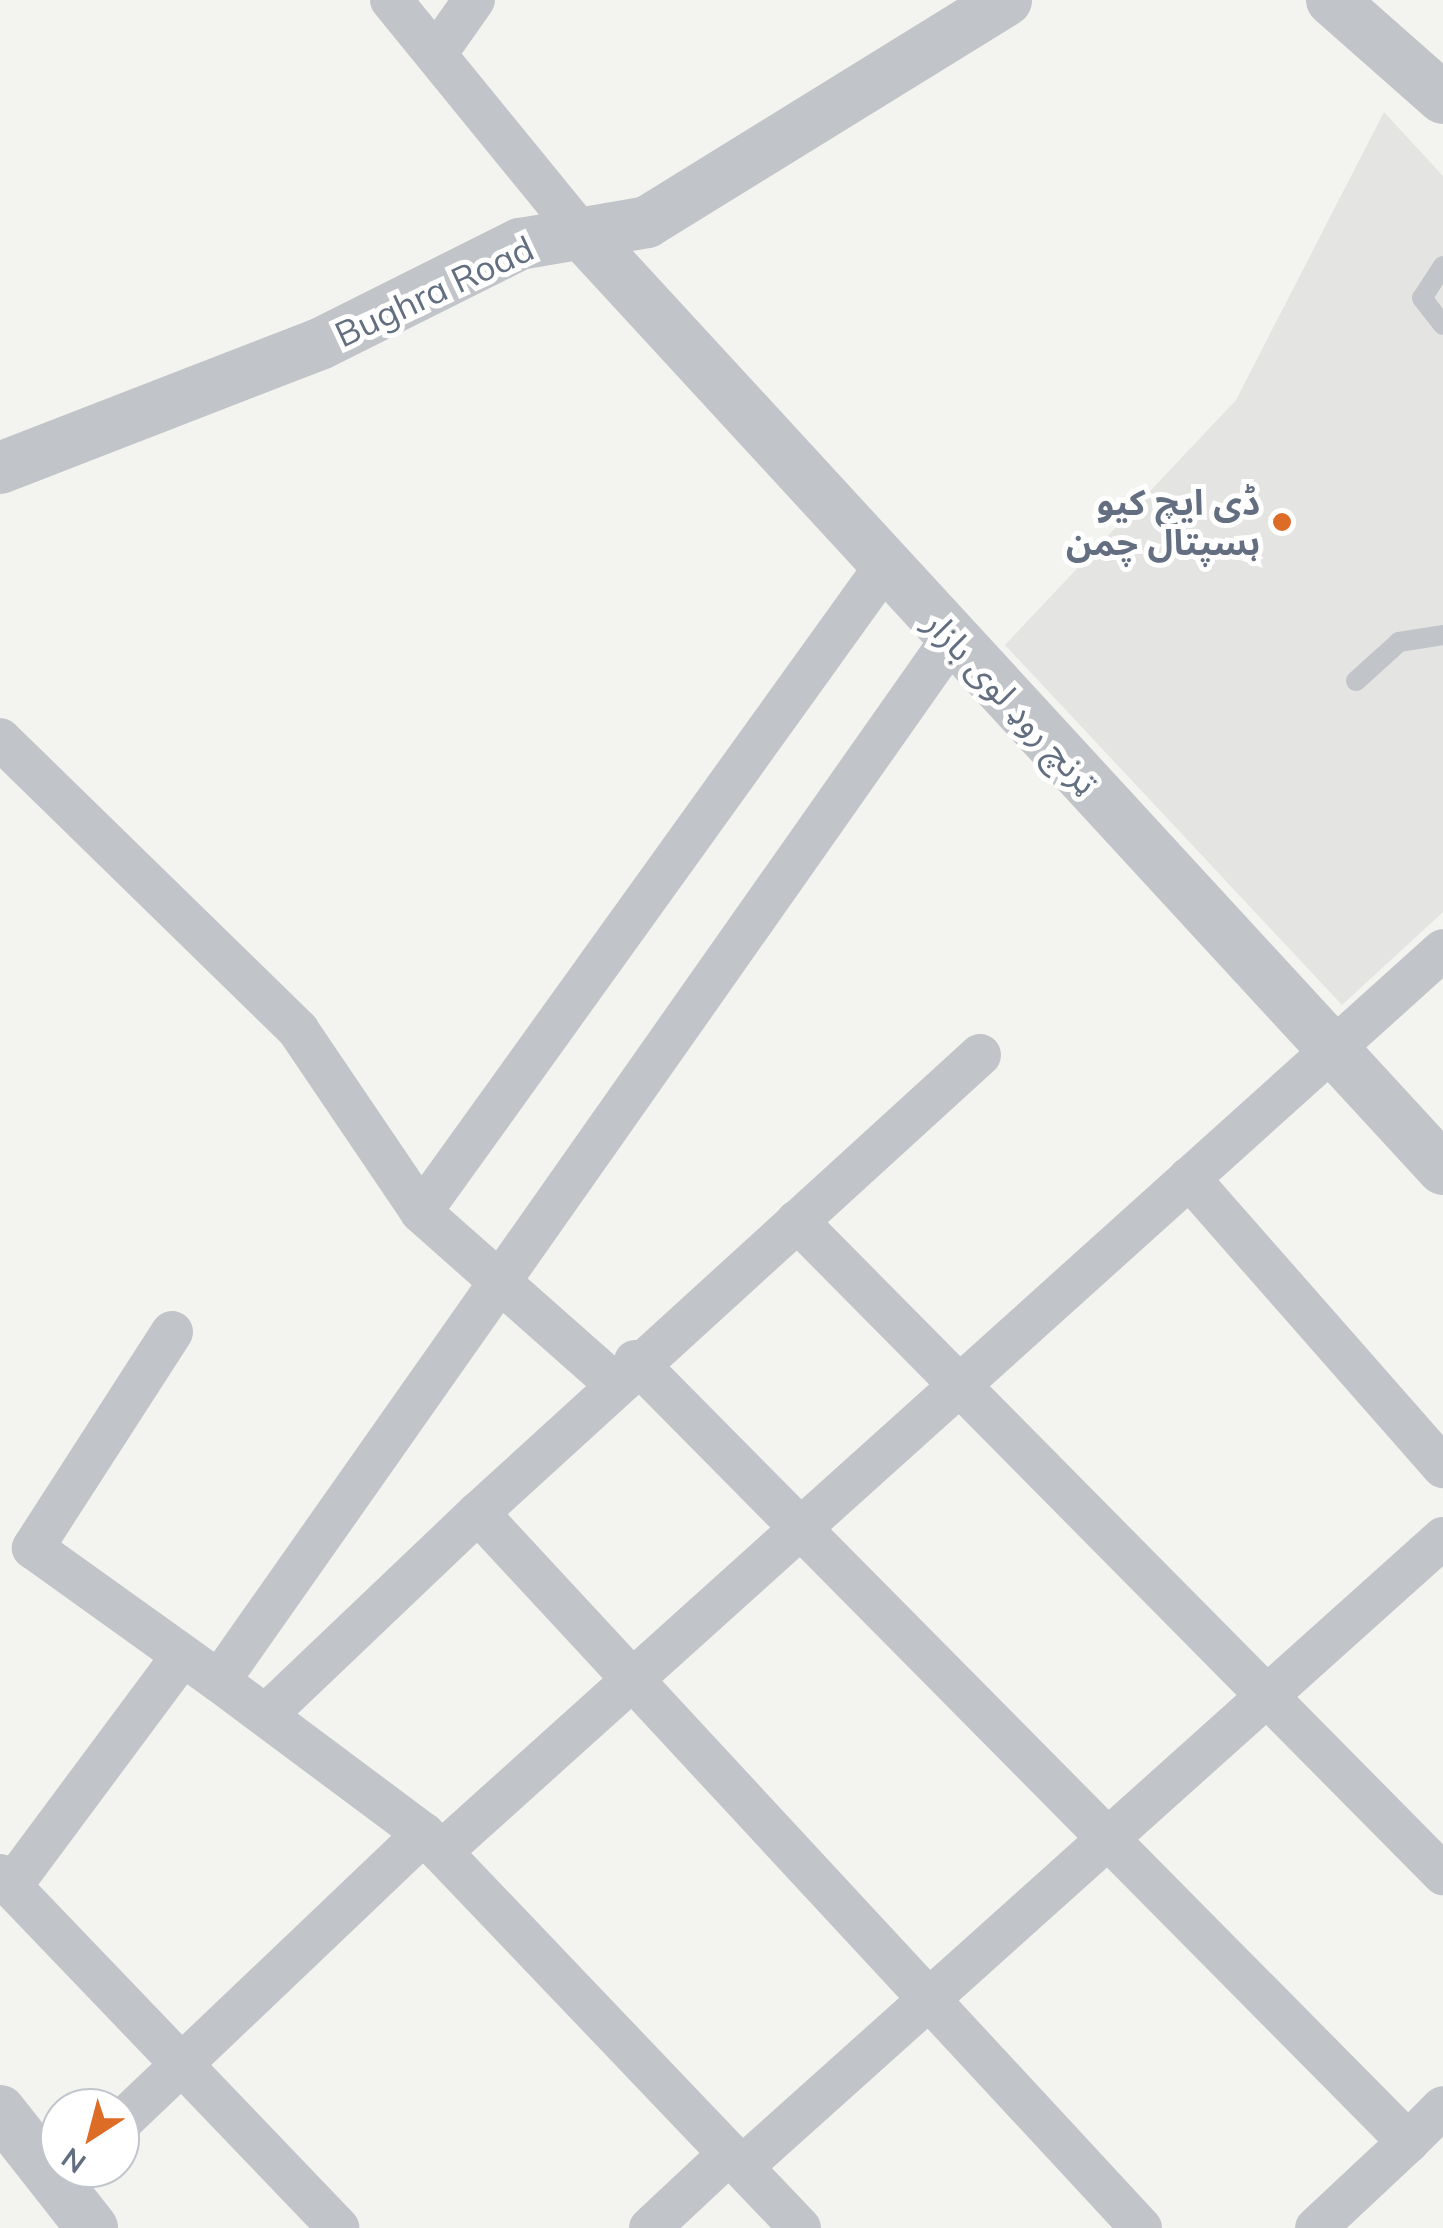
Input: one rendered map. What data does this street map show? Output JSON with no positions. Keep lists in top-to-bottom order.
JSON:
{
  "streets": {
    "street": ["Bughra Road", "ټرنچ روډ لوی بازار"]
  },
  "crossings": [
    ["Bughra Road", "ټرنچ روډ لوی بازار"]
  ],
  "places": ["ڈی ایچ کیو ہسپتال چمن"],
  "north": "bottom left"
}
